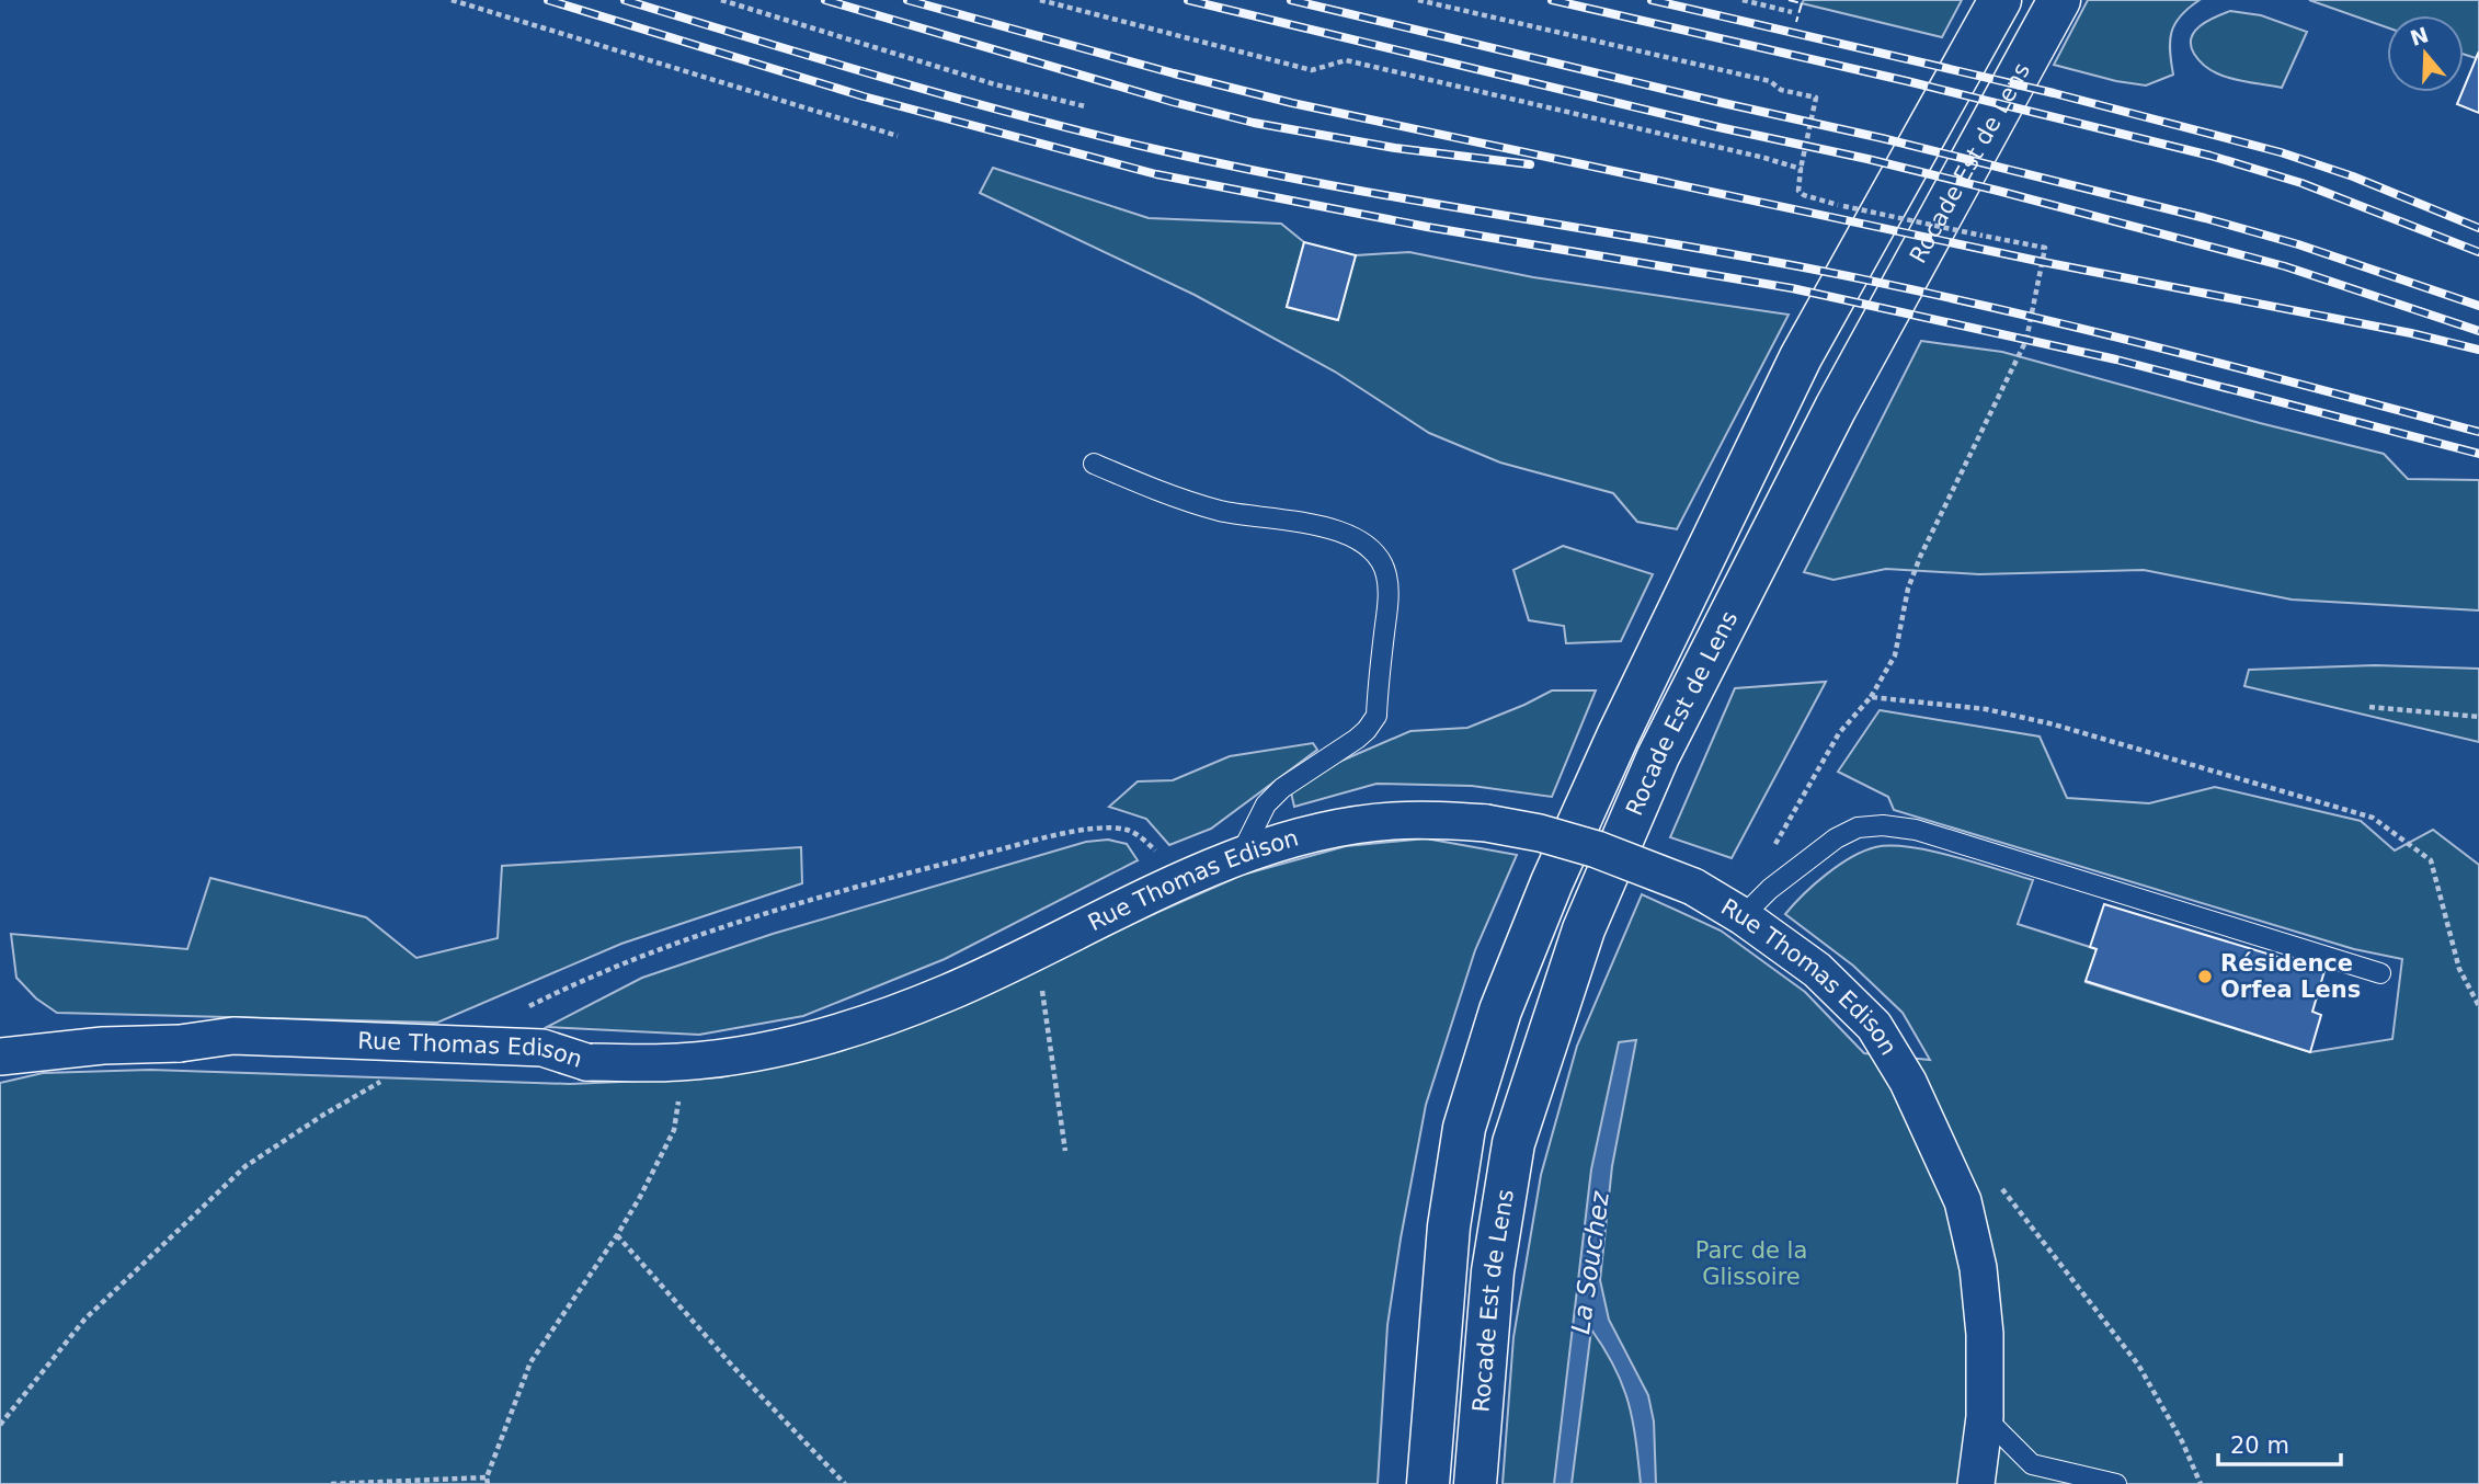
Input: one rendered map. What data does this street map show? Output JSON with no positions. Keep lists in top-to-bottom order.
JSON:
{
  "streets": {
    "highway": ["Rocade Est de Lens"],
    "street": ["Rue Thomas Edison"]
  },
  "water": ["La Souchez"],
  "parks": ["Parc de la Glissoire"],
  "places": ["Résidence Orfea Lens"],
  "scale_bar": "20 m",
  "north": "top"
}
